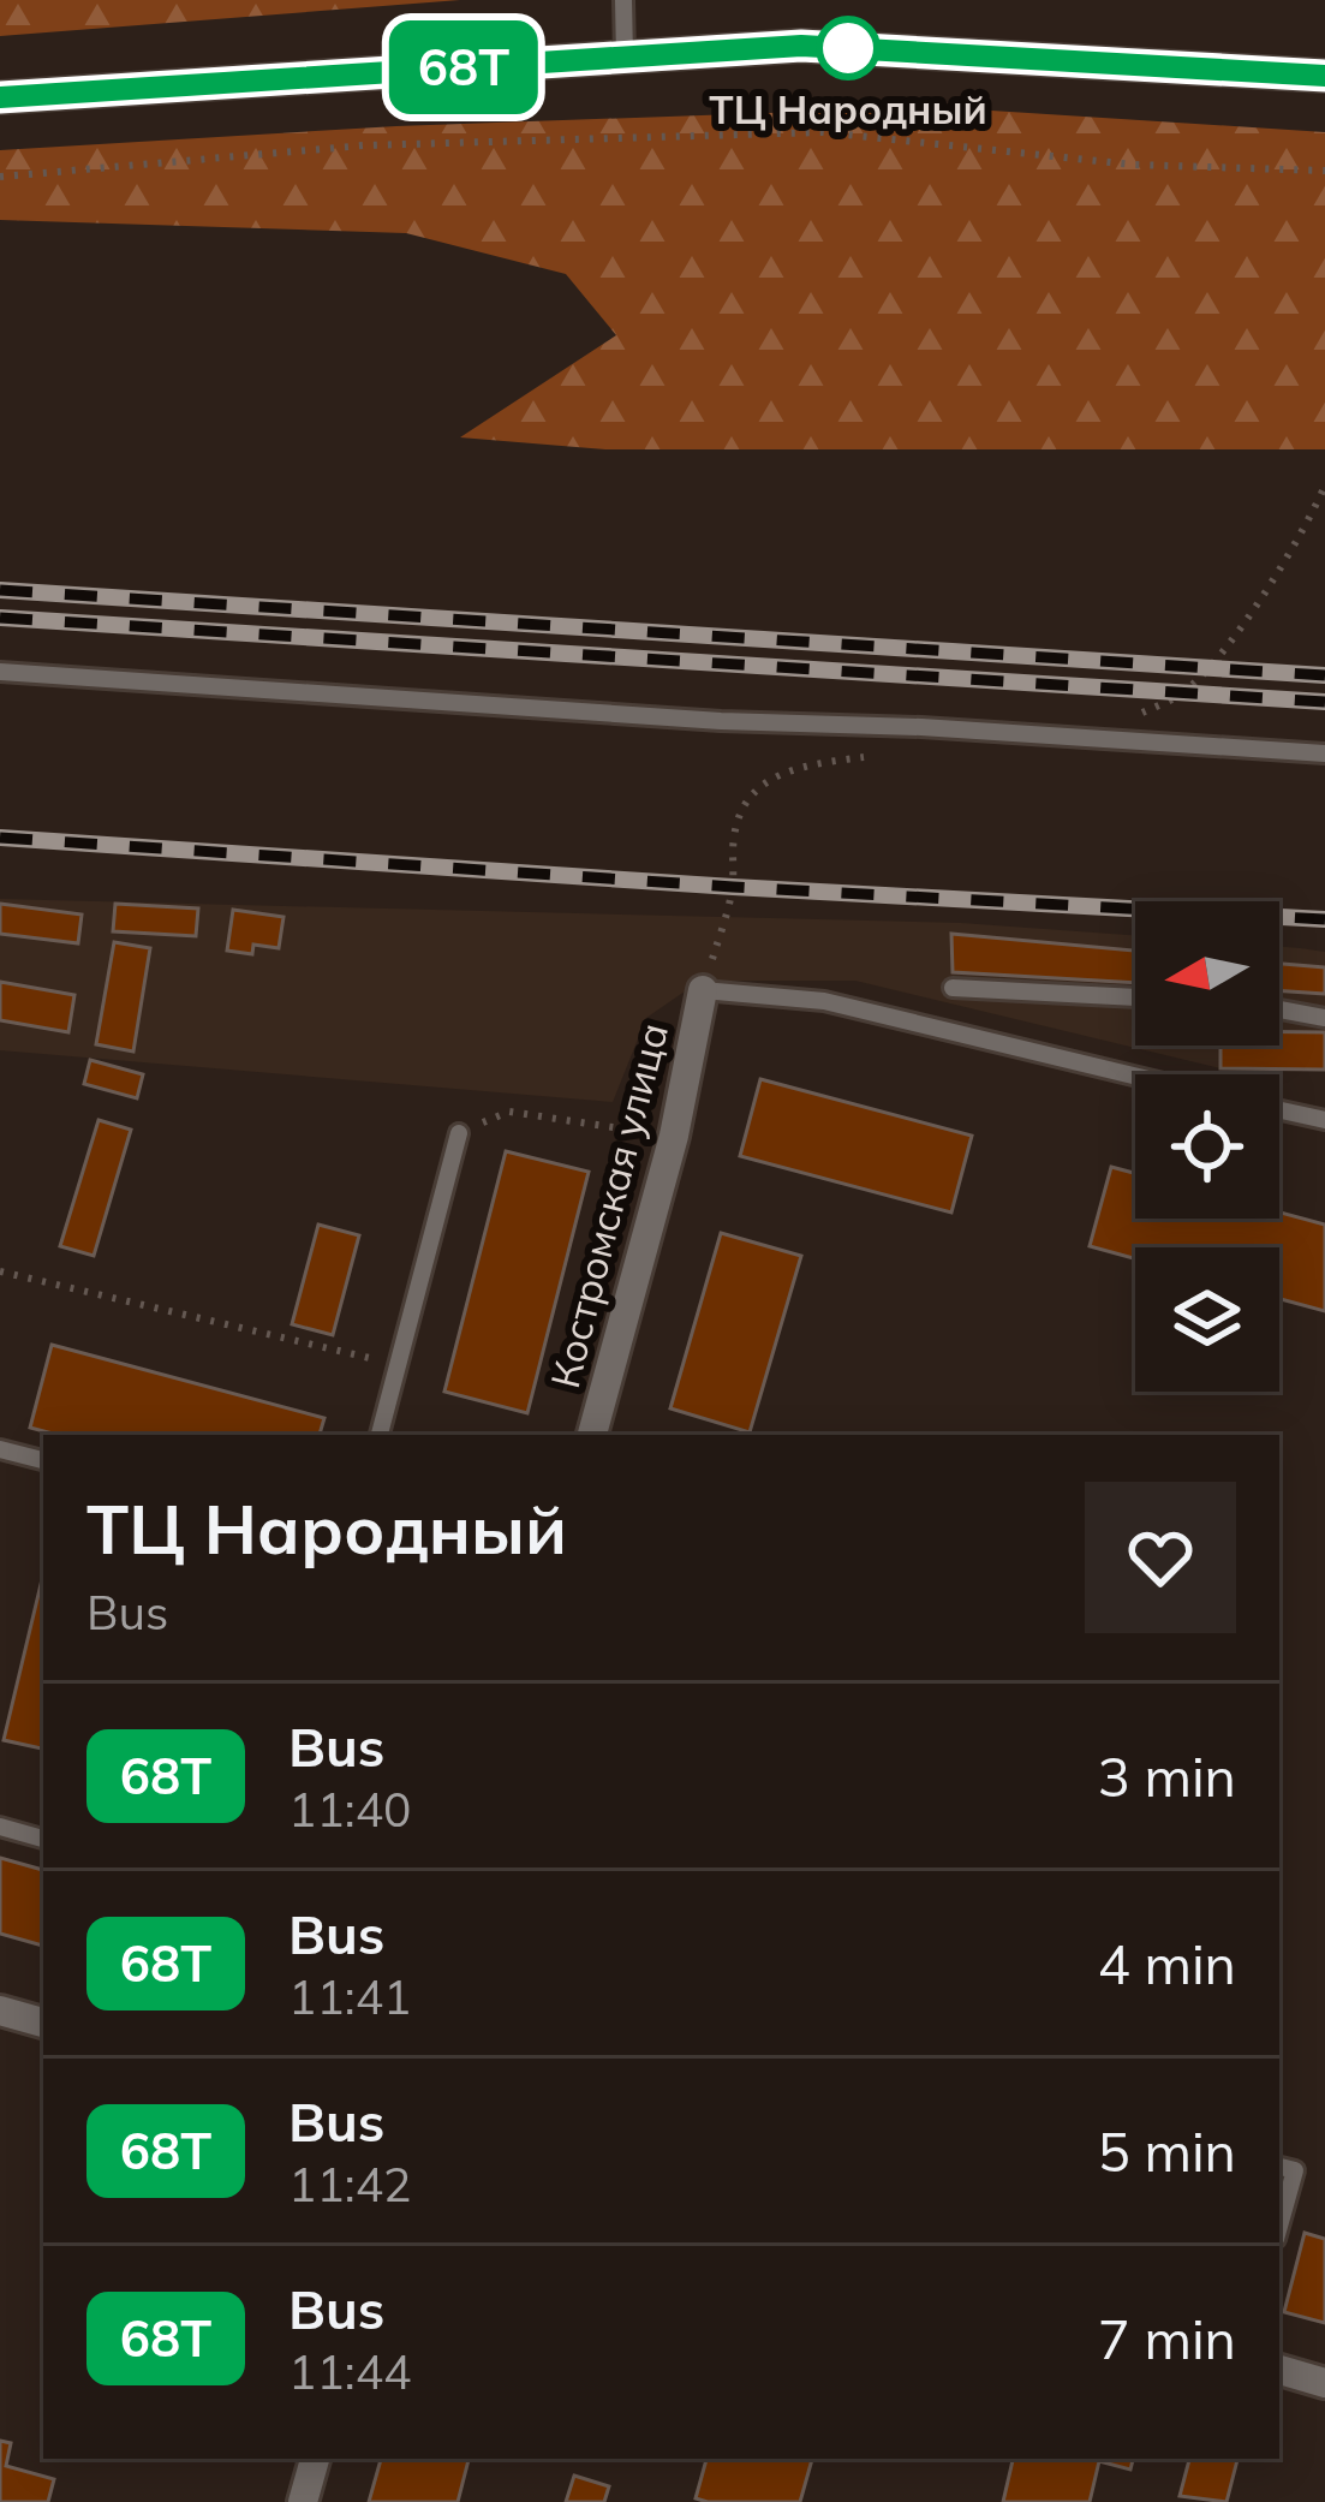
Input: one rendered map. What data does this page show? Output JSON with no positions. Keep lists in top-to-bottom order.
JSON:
{
  "streets": {
    "street": ["Костромская улица"]
  },
  "places": ["ТЦ Народный"],
  "lines": ["bus line 68Т"],
  "north": "left",
  "page": {
    "on_map": "68Т",
    "heading": ["ТЦ Народный", "Bus"],
    "list": [
      {
        "mark": "68Т",
        "name": "Bus",
        "note": "11:40",
        "value": "3 min"
      },
      {
        "mark": "68Т",
        "name": "Bus",
        "note": "11:41",
        "value": "4 min"
      },
      {
        "mark": "68Т",
        "name": "Bus",
        "note": "11:42",
        "value": "5 min"
      },
      {
        "mark": "68Т",
        "name": "Bus",
        "note": "11:44",
        "value": "7 min"
      }
    ]
  }
}
